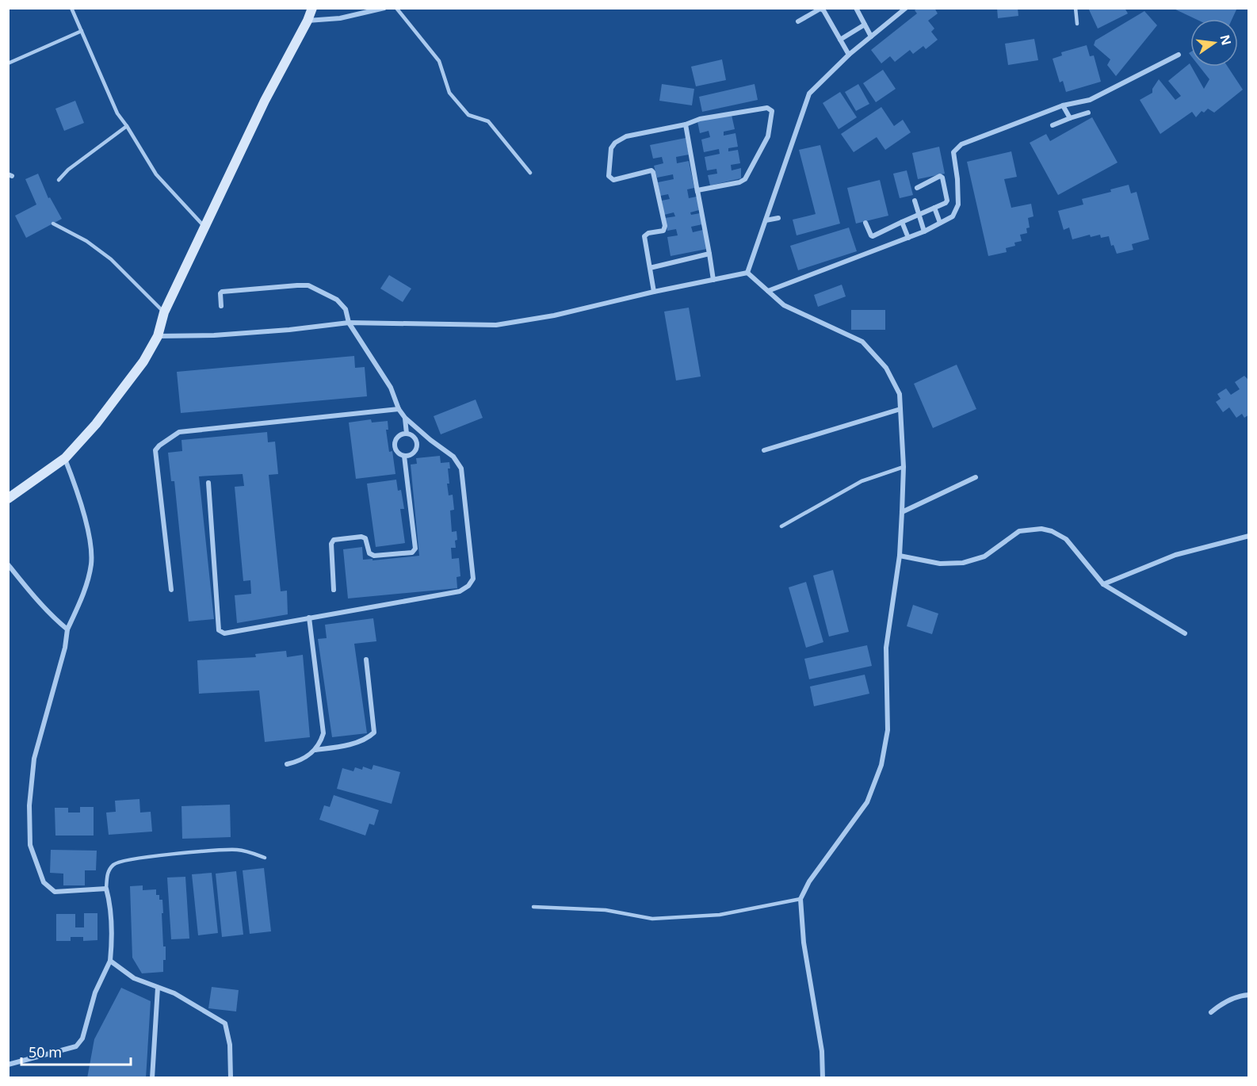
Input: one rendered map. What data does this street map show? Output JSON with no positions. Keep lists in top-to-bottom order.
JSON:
{
  "scale_bar": "50 m",
  "north": "right"
}
